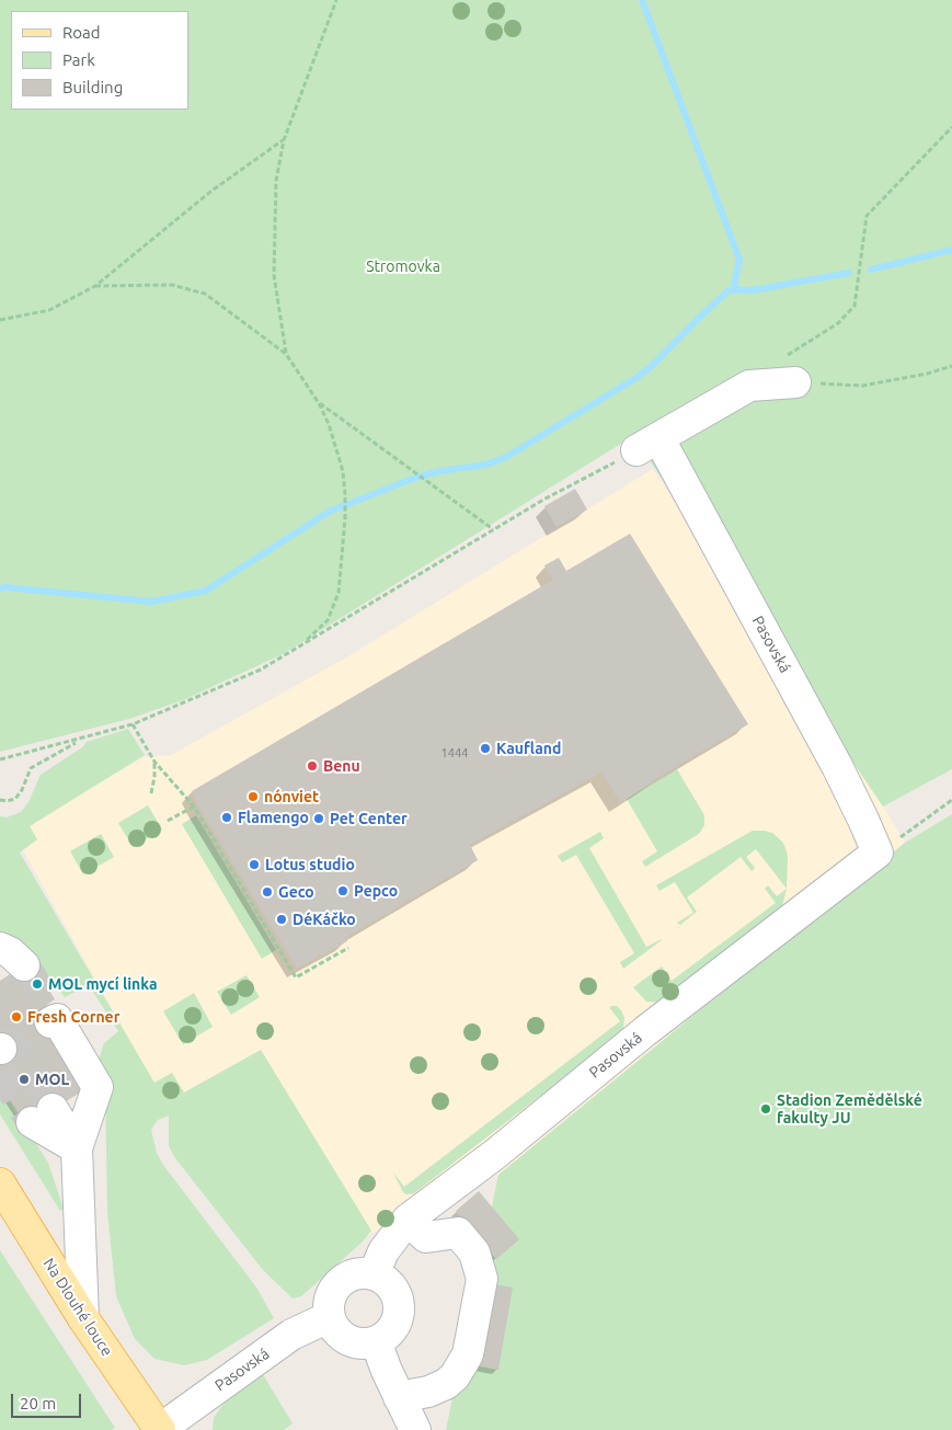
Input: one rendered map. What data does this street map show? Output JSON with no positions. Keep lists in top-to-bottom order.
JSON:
{
  "streets": {
    "main road": ["Na Dlouhé louce"],
    "street": ["Pasovská"]
  },
  "crossings": [
    ["Pasovská", "Na Dlouhé louce"]
  ],
  "parks": ["Stromovka"],
  "places": [
    "Kaufland",
    "Benu",
    "nónviet",
    "Flamengo",
    "Pet Center",
    "Lotus studio",
    "Pepco",
    "Geco",
    "DéKáčko",
    "MOL mycí linka",
    "Fresh Corner",
    "MOL",
    "Stadion Zemědělské fakulty JU"
  ],
  "house_numbers": ["1444"],
  "legend": ["Road", "Park", "Building"],
  "scale_bar": "20 m"
}
